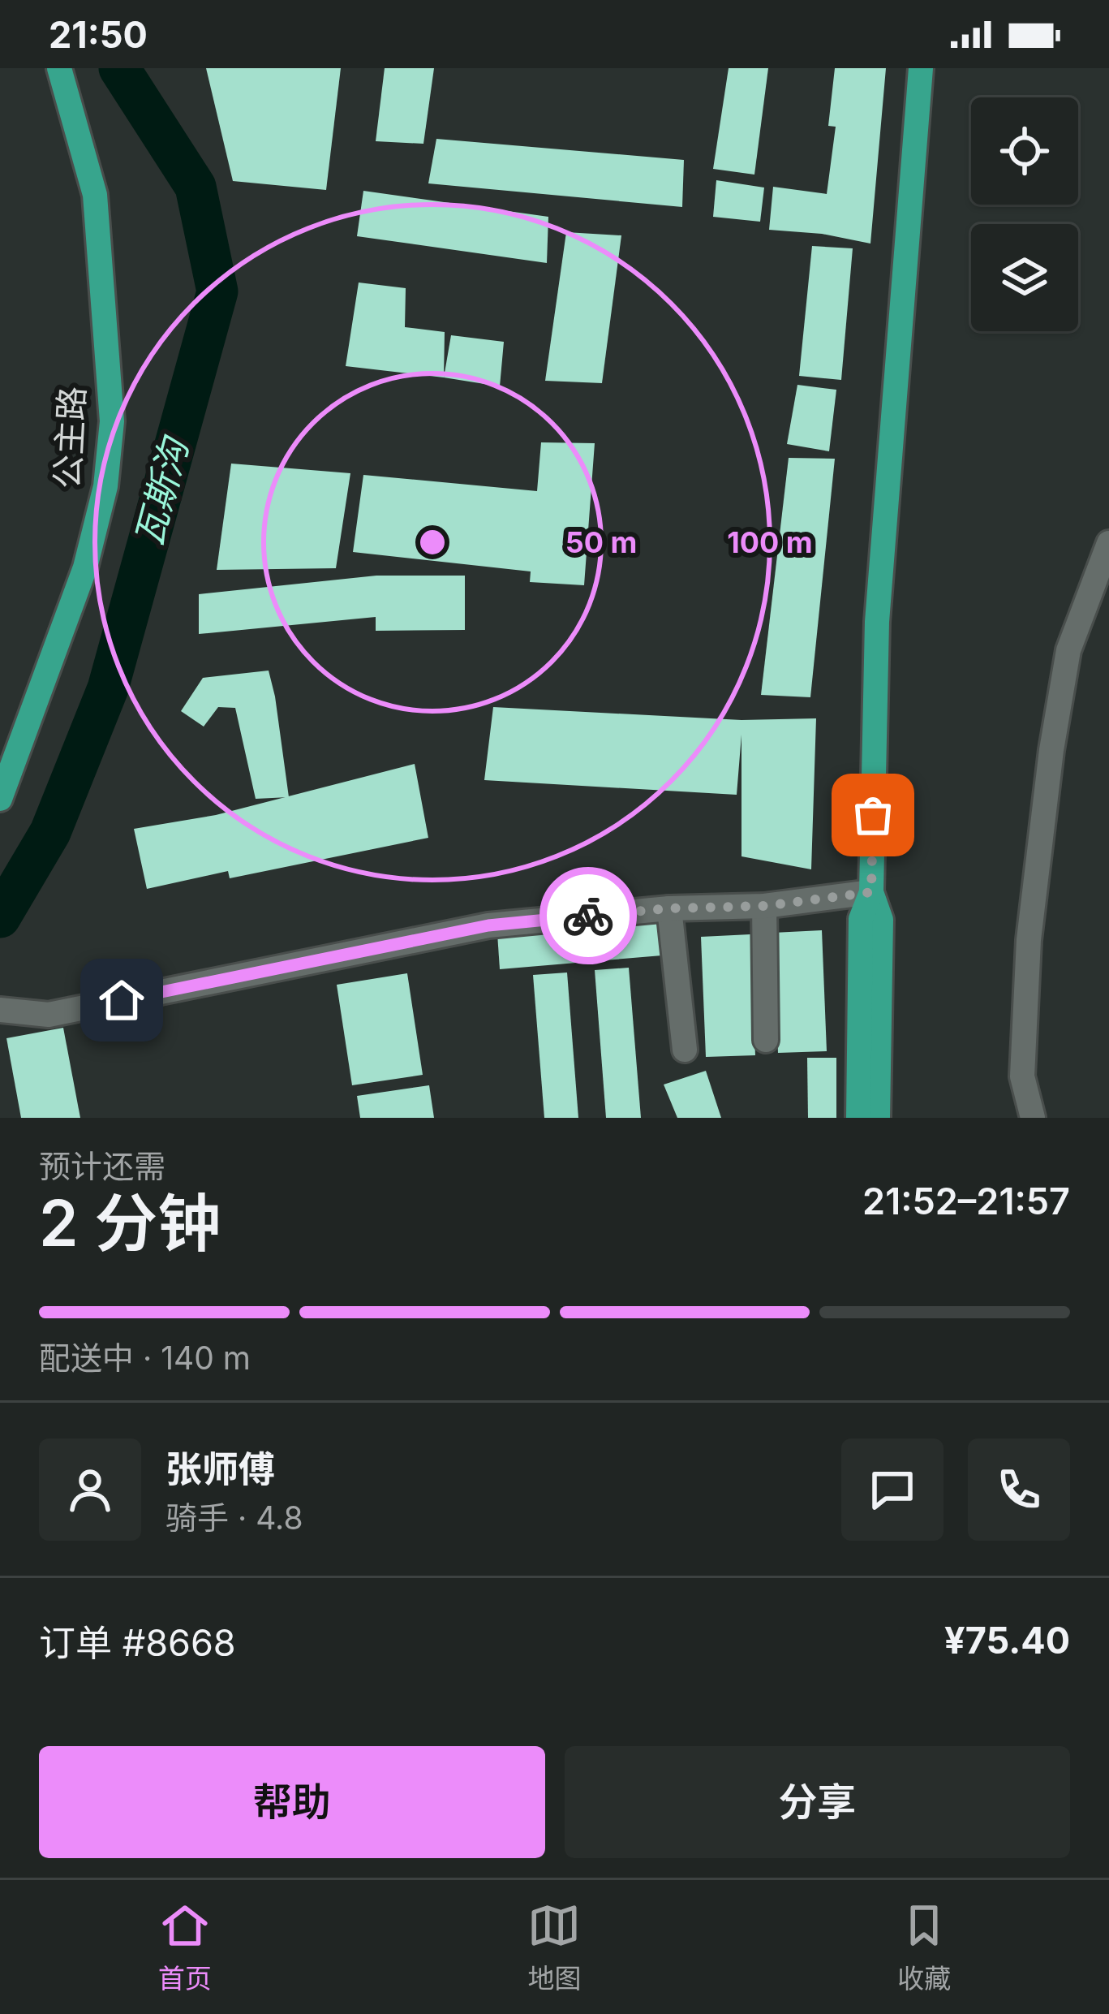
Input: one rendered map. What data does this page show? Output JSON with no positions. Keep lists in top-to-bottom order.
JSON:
{
  "streets": {
    "main road": ["公主路"]
  },
  "water": ["瓦斯沟"],
  "page": {
    "status": "21:50",
    "heading": ["2 分钟", "预计还需", "21:52–21:57"],
    "panel": [
      "张师傅",
      "骑手 · 4.8",
      "订单 #8668",
      "¥75.40"
    ],
    "bar": "配送中 · 140 m",
    "buttons": ["帮助", "分享"],
    "tabs": ["首页", "地图", "收藏"]
  },
  "rings": ["50 m", "100 m"]
}
